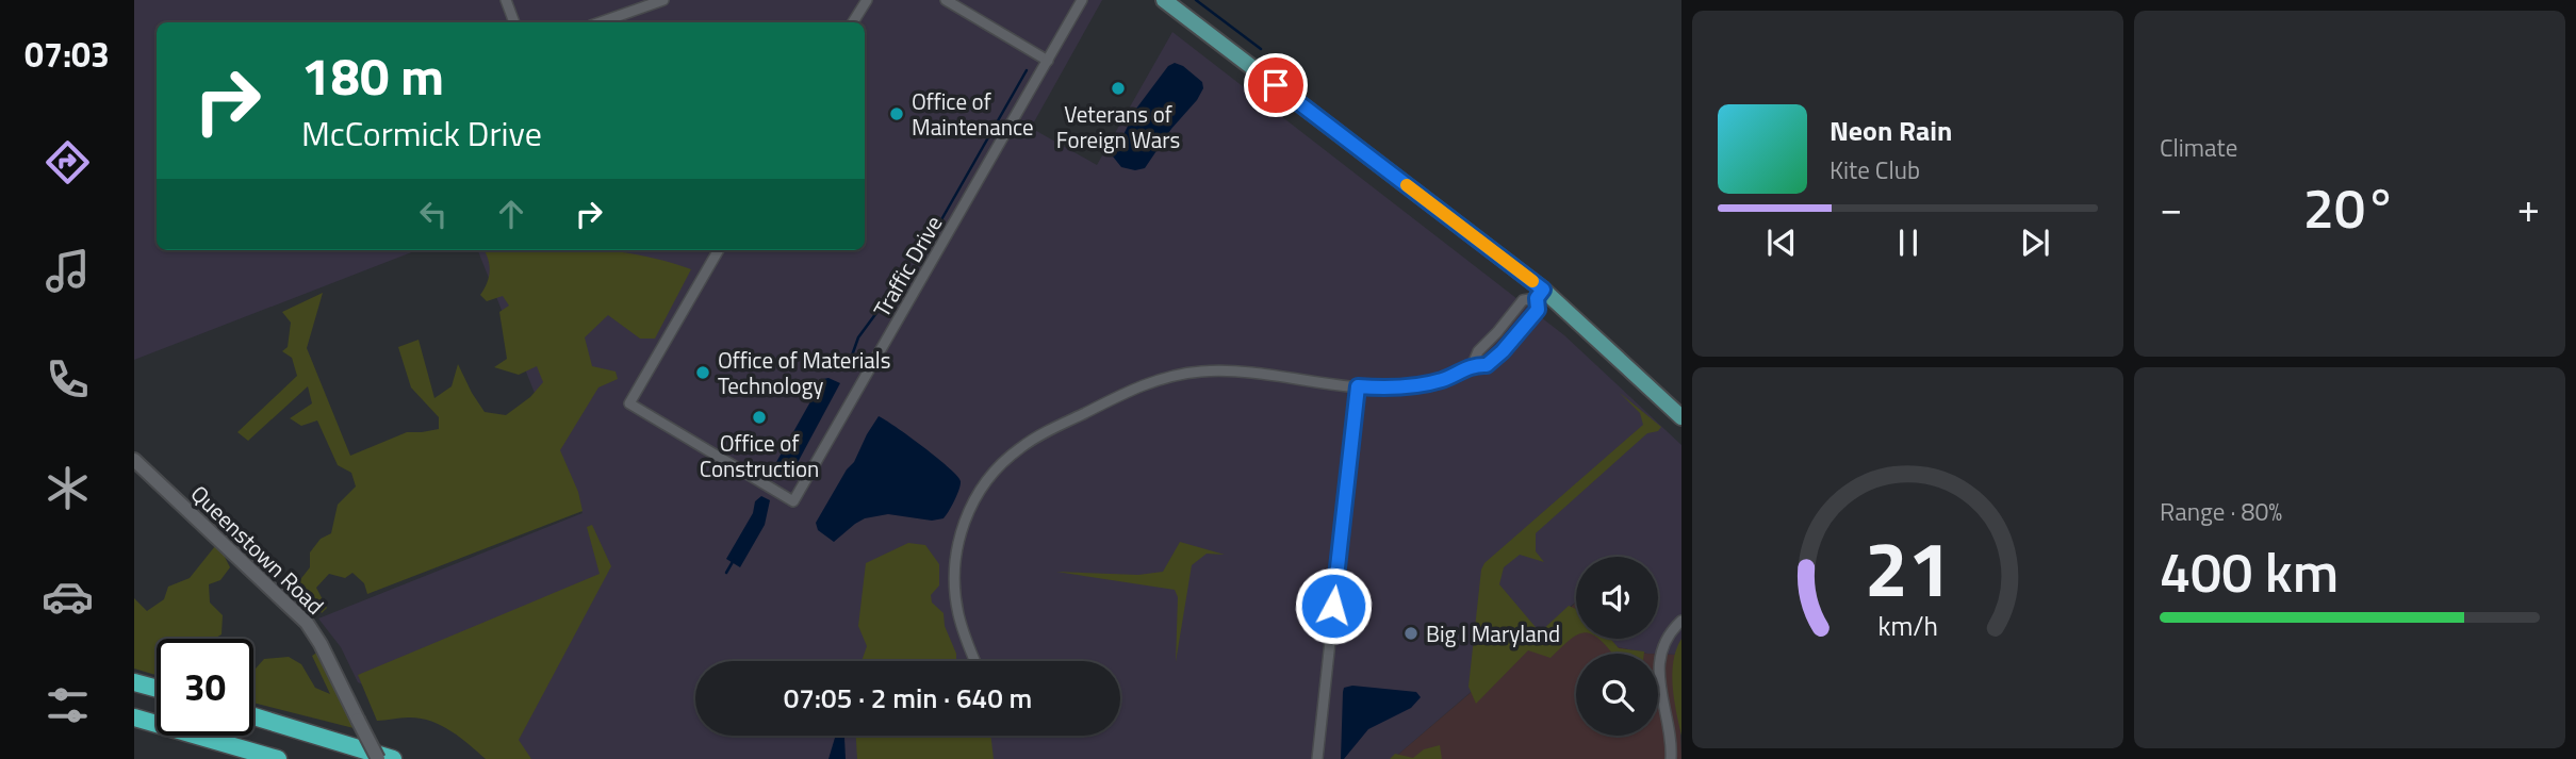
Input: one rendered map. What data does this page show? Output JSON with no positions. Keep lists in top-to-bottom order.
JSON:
{
  "streets": {
    "street": ["Traffic Drive", "Queenstown Road"]
  },
  "places": [
    "Veterans of Foreign Wars",
    "Office of Maintenance",
    "Office of Materials Technology",
    "Office of Construction",
    "Big I Maryland"
  ],
  "page": {
    "tabs": "07:03",
    "tile": [
      "Climate",
      ["Range · 80%", "400 km"]
    ],
    "turn": ["180 m", "McCormick Drive"],
    "song": ["Neon Rain", "Kite Club"],
    "heat": ["−", "20°", "+"],
    "limit": "30",
    "trip": "07:05 · 2 min · 640 m",
    "gauge": ["21", "km/h"]
  }
}
